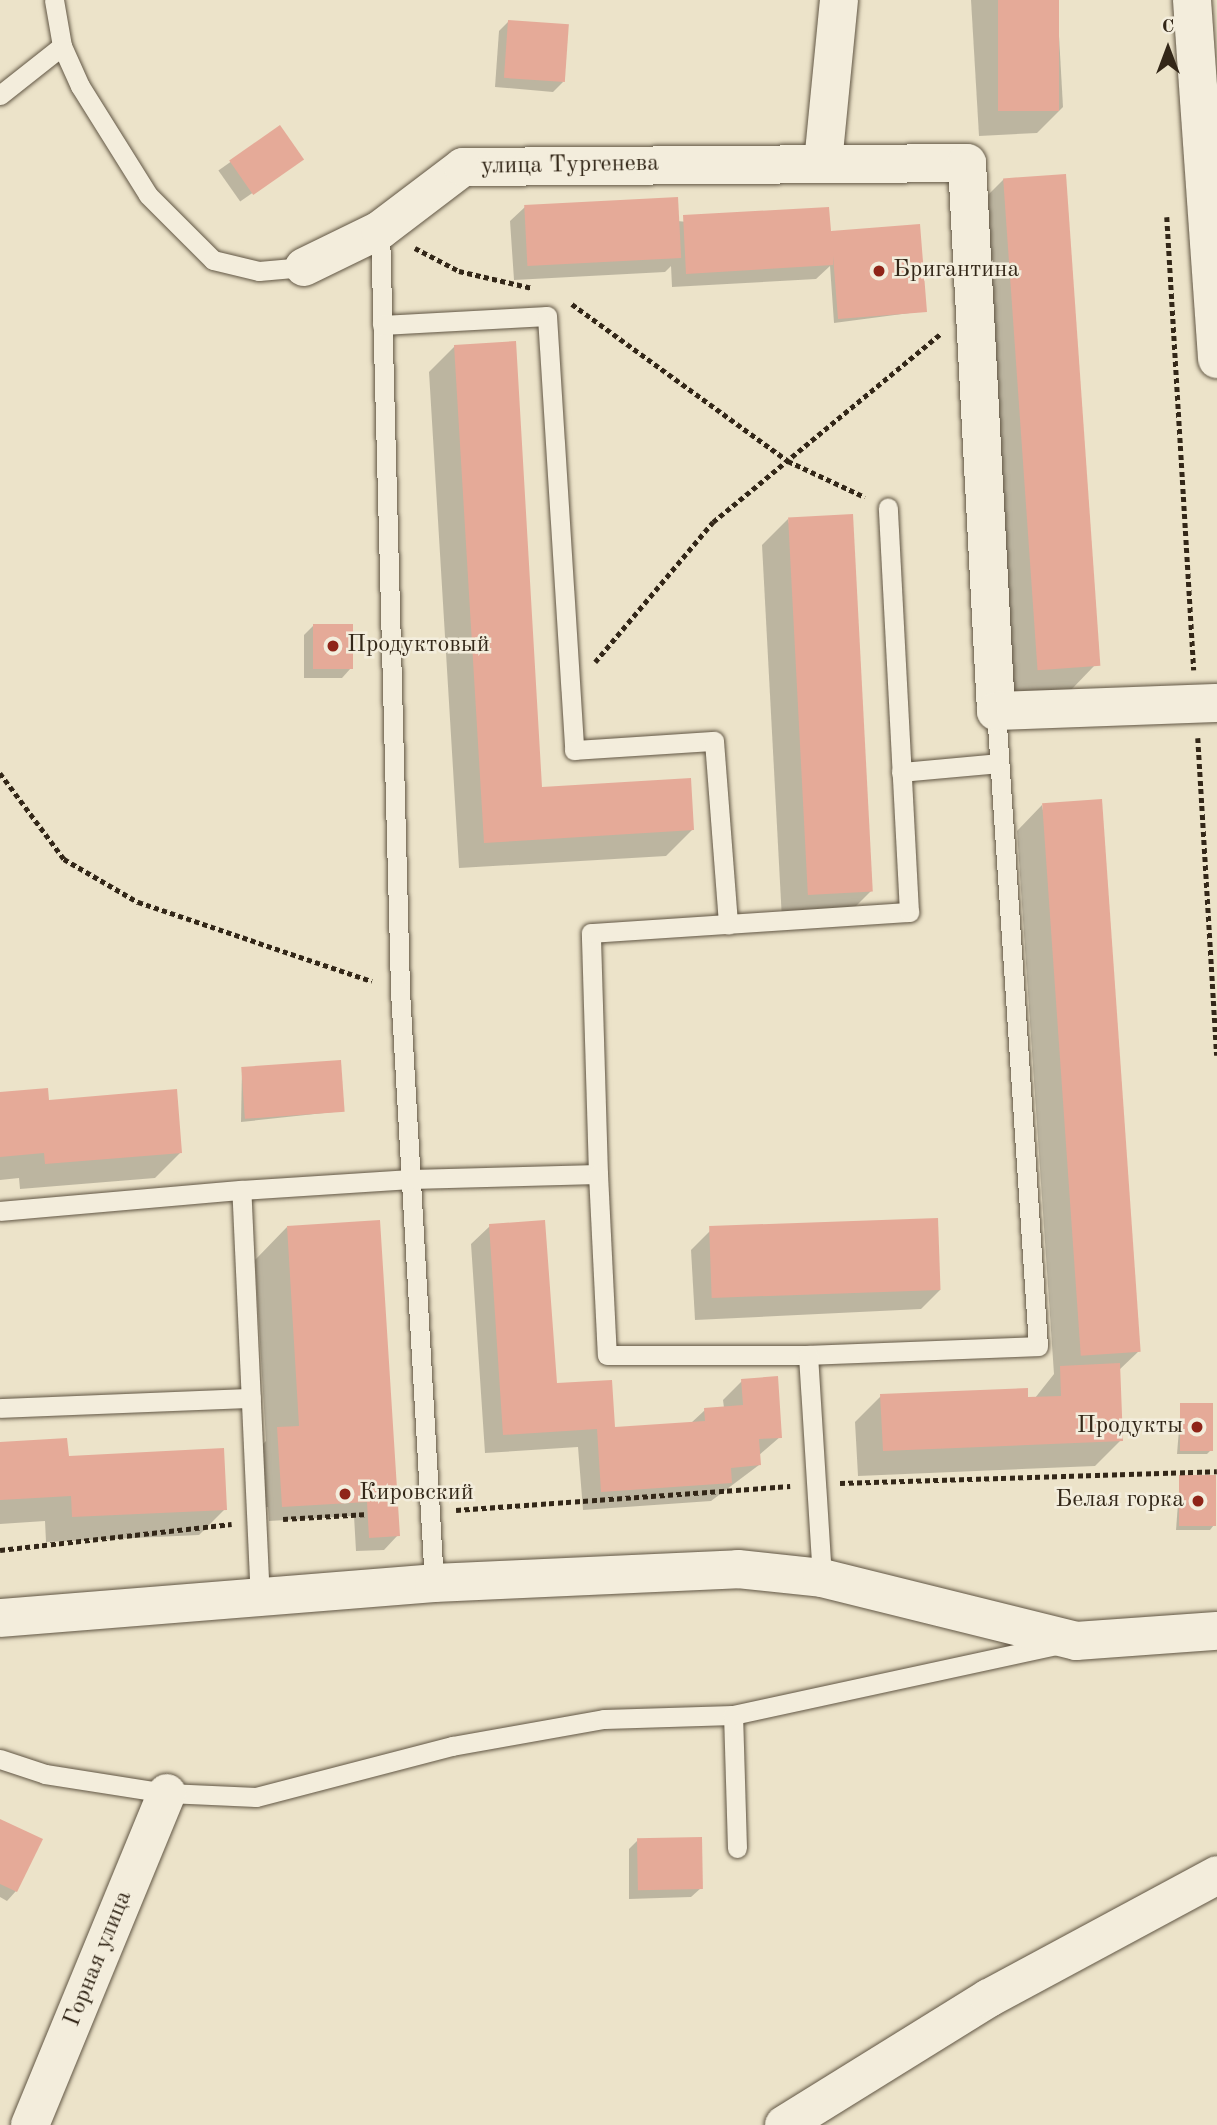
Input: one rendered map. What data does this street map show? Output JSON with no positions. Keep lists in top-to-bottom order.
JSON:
{
  "streets": {
    "street": ["улица Тургенева", "Горная улица"]
  },
  "places": [
    "Бригантина",
    "Продуктовый",
    "Продукты",
    "Кировский",
    "Белая горка"
  ],
  "north": "top"
}
